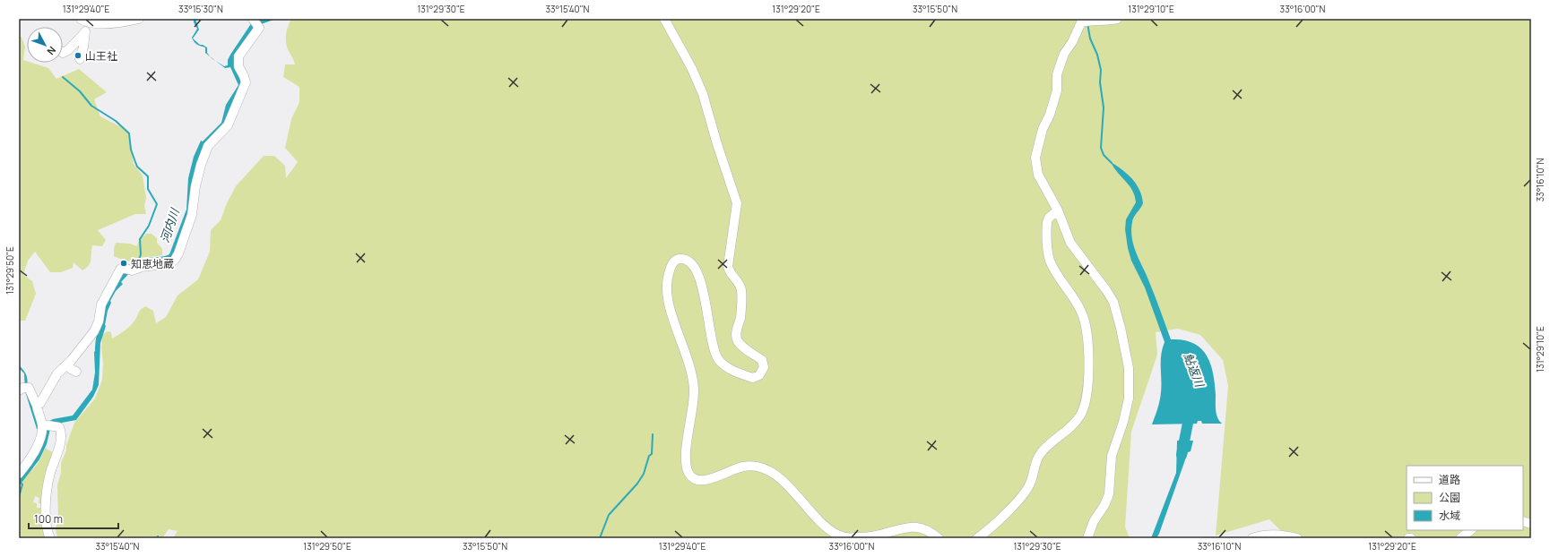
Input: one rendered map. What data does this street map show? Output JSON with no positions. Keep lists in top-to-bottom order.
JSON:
{
  "water": ["河内川", "鮎返川"],
  "places": ["山王社", "知恵地蔵"],
  "legend": ["道路", "公園", "水域"],
  "scale_bar": "100 m",
  "north": "bottom right",
  "coordinates": [
    "131°29'40\"E",
    "33°15'30\"N",
    "131°29'30\"E",
    "33°15'40\"N",
    "131°29'20\"E",
    "33°15'50\"N",
    "131°29'10\"E",
    "33°16'00\"N",
    "33°16'10\"N",
    "131°29'50\"E"
  ]
}
